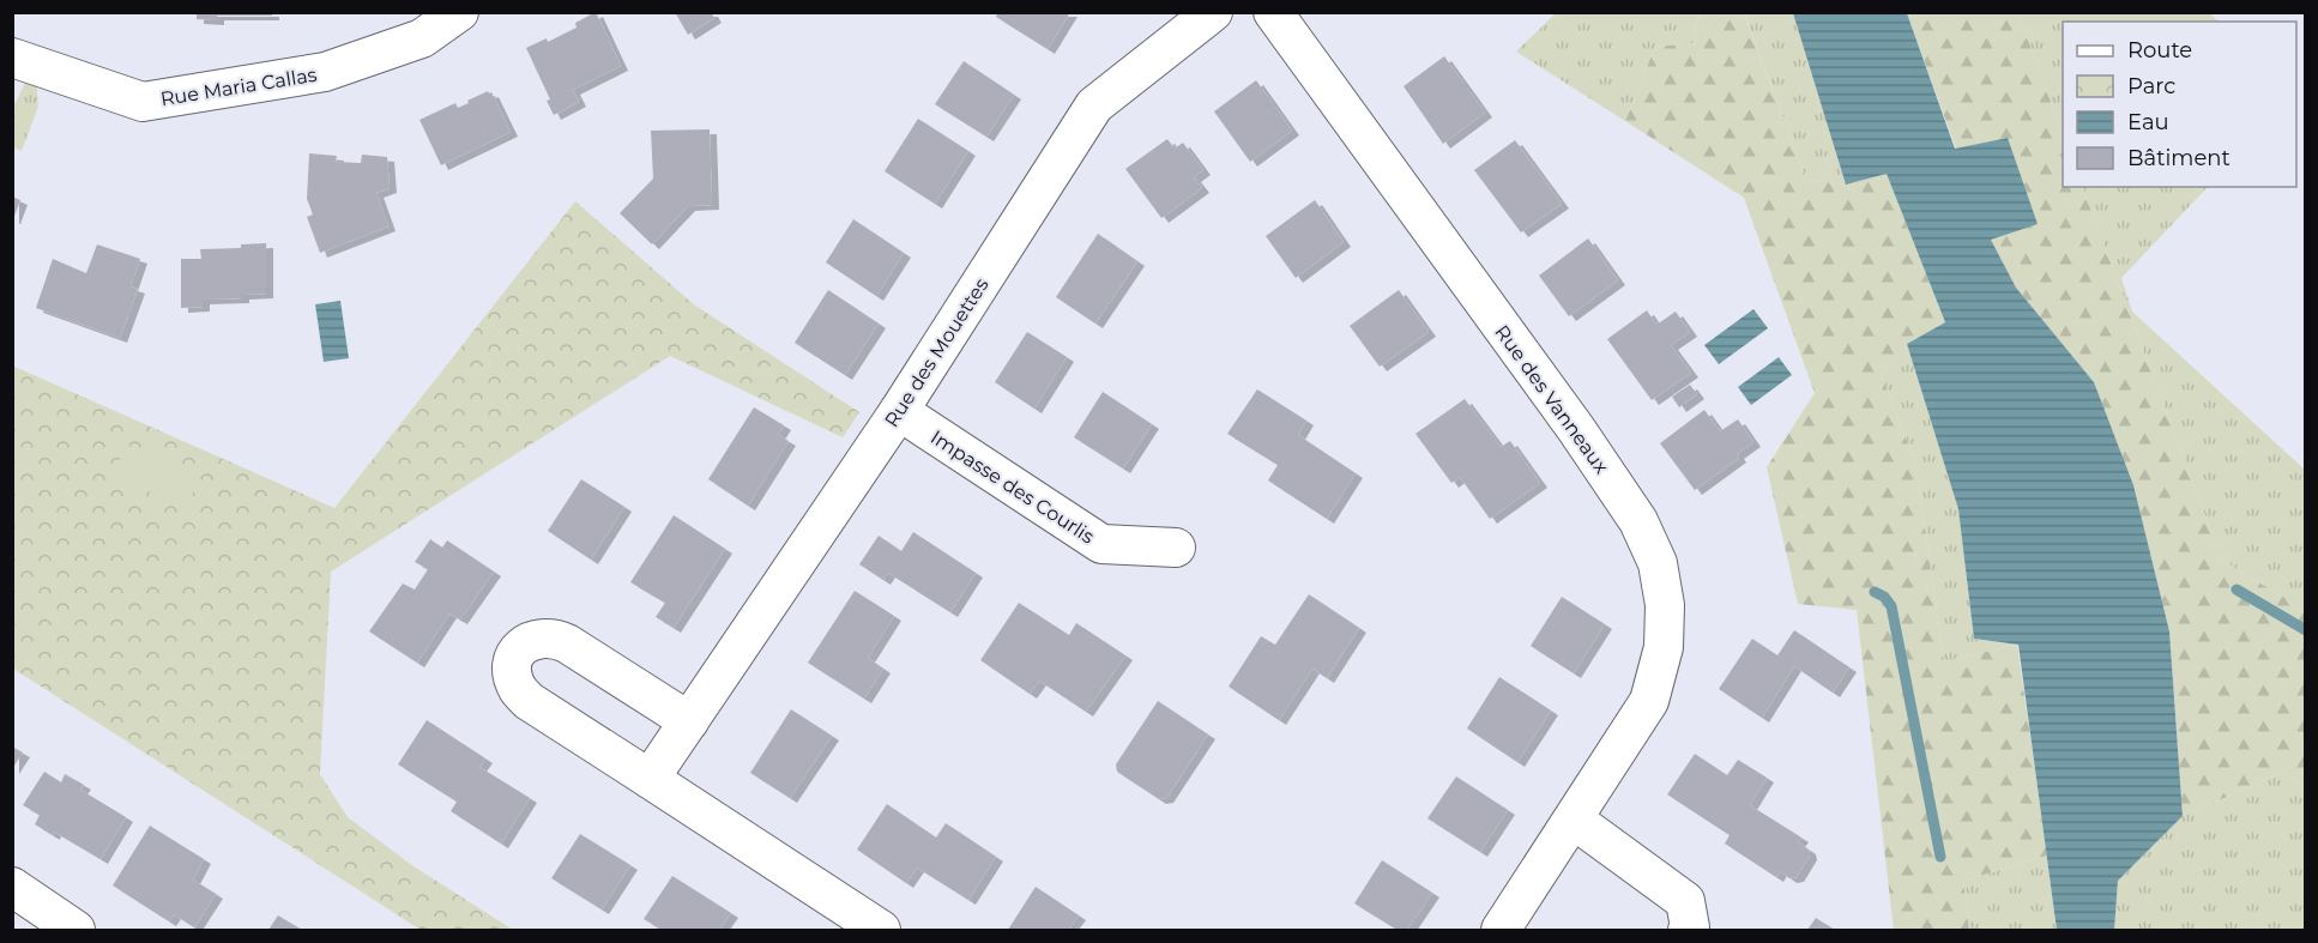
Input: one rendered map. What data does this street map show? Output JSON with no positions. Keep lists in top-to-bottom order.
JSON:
{
  "streets": {
    "street": [
      "Rue Maria Callas",
      "Rue des Mouettes",
      "Rue des Vanneaux",
      "Impasse des Courlis"
    ]
  },
  "crossings": [
    ["Rue des Mouettes", "Impasse des Courlis"]
  ],
  "legend": [
    "Route",
    "Parc",
    "Eau",
    "Bâtiment"
  ]
}
